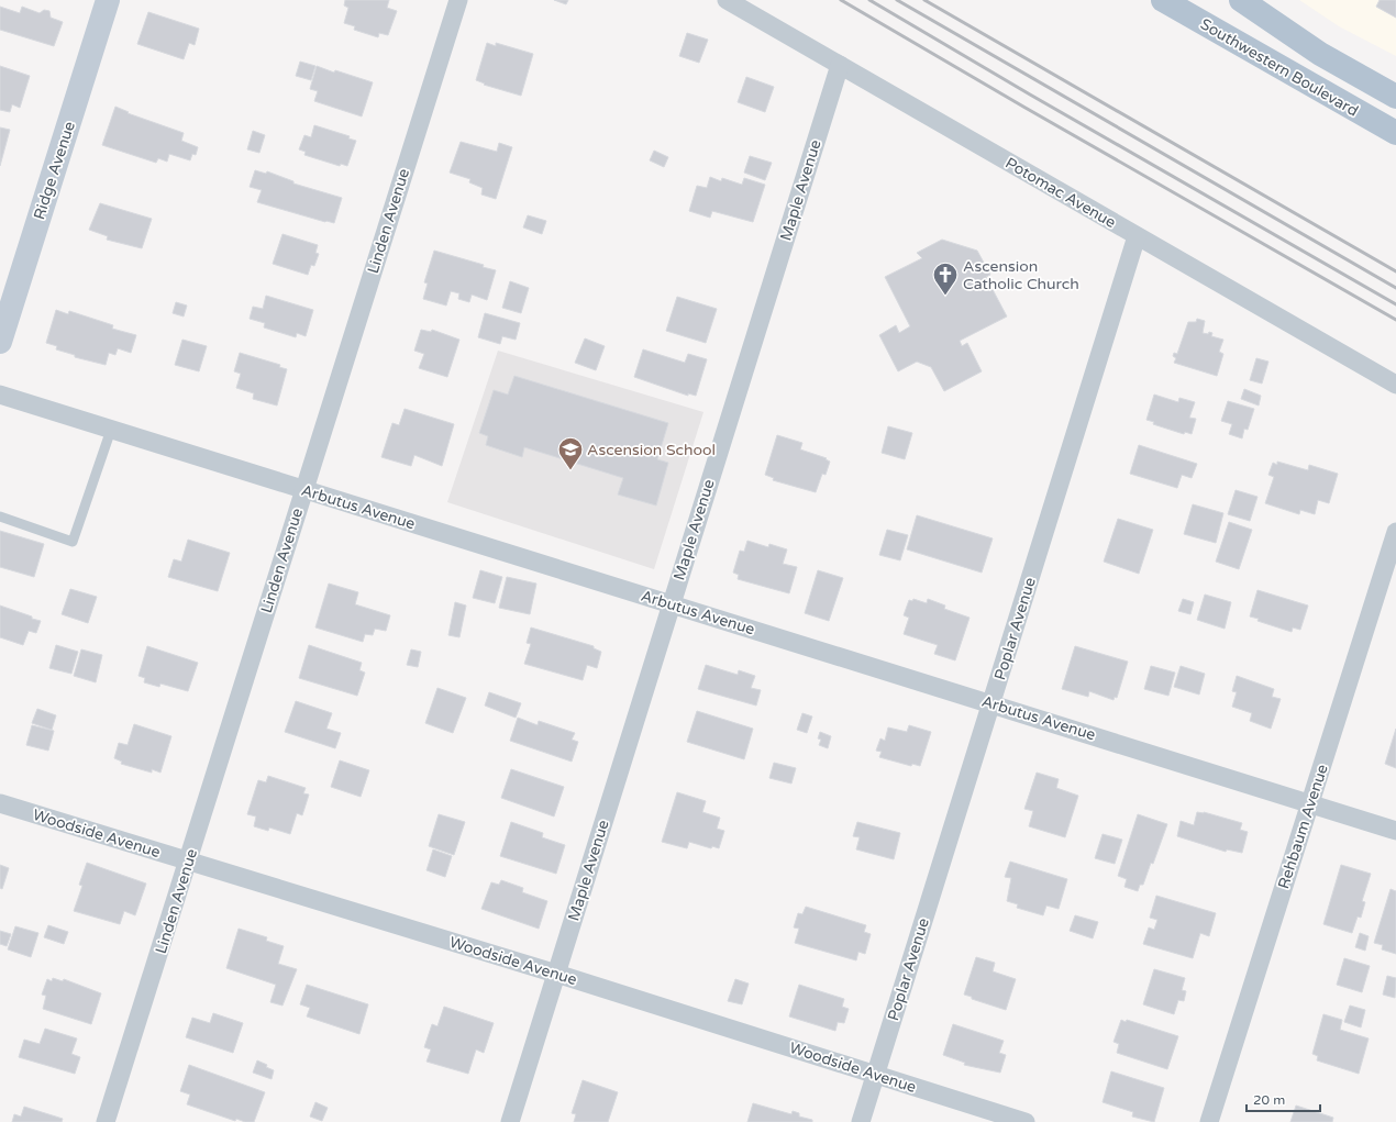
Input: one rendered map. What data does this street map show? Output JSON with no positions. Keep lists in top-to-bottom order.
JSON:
{
  "streets": {
    "main road": ["Southwestern Boulevard"],
    "street": [
      "Ridge Avenue",
      "Maple Avenue",
      "Potomac Avenue",
      "Linden Avenue",
      "Arbutus Avenue",
      "Poplar Avenue",
      "Rehbaum Avenue",
      "Woodside Avenue"
    ]
  },
  "crossings": [
    ["Maple Avenue", "Potomac Avenue"],
    ["Maple Avenue", "Arbutus Avenue"],
    ["Maple Avenue", "Woodside Avenue"],
    ["Potomac Avenue", "Poplar Avenue"],
    ["Linden Avenue", "Arbutus Avenue"],
    ["Linden Avenue", "Woodside Avenue"],
    ["Arbutus Avenue", "Poplar Avenue"],
    ["Arbutus Avenue", "Rehbaum Avenue"],
    ["Poplar Avenue", "Woodside Avenue"]
  ],
  "places": {
    "church": ["Ascension Catholic Church"],
    "school or university": ["Ascension School"]
  },
  "scale_bar": "20 m"
}
